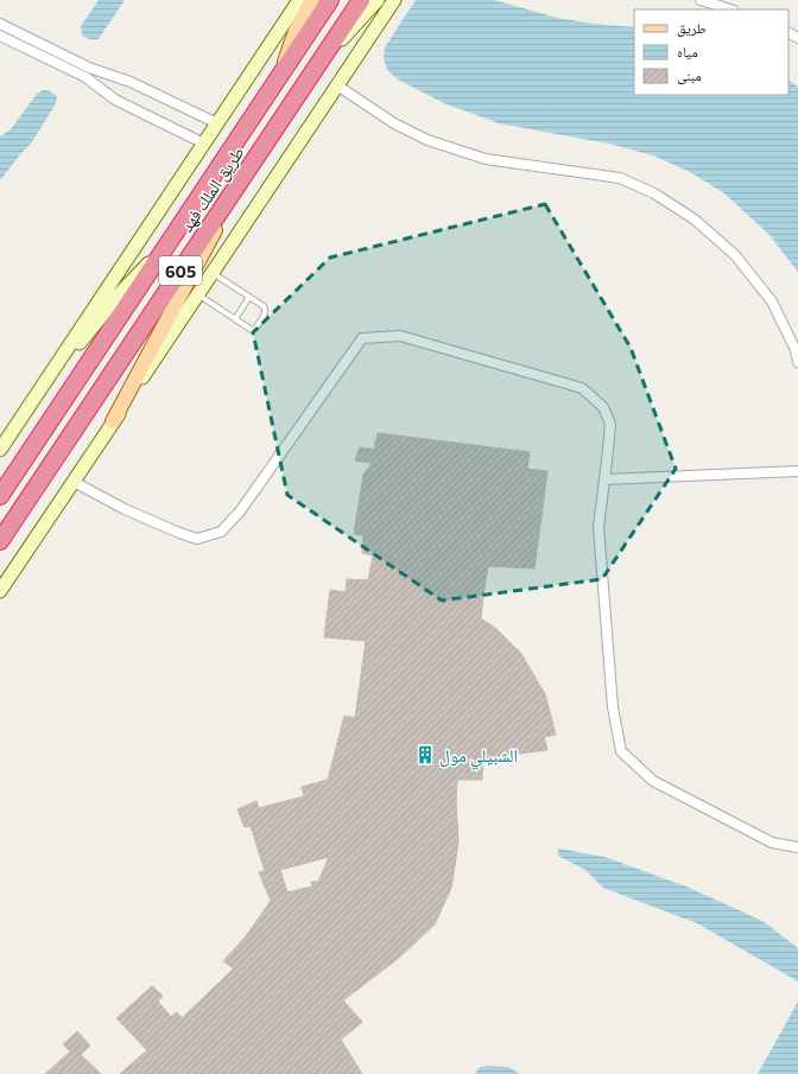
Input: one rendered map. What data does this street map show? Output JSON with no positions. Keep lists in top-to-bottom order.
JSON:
{
  "streets": {
    "highway": ["طريق الملك فهد", "605"]
  },
  "places": {
    "building": ["الشبيلي مول"]
  },
  "legend": ["طريق", "مياه", "مبنى"]
}
